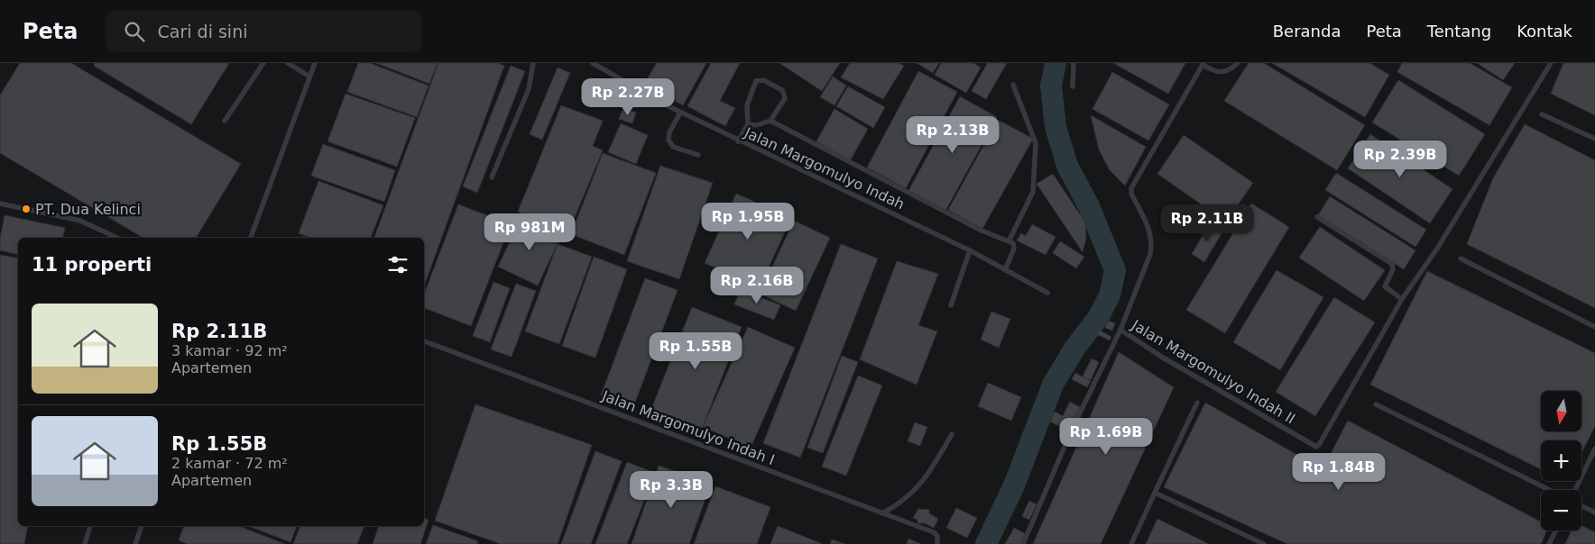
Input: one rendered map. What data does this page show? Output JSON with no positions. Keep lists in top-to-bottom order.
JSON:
{
  "streets": {
    "lane": ["Jalan Margomulyo Indah", "Jalan Margomulyo Indah II", "Jalan Margomulyo Indah I"]
  },
  "places": ["PT. Dua Kelinci"],
  "north": "bottom",
  "page": {
    "header": "Peta",
    "search": "Cari di sini",
    "nav": [
      "Beranda",
      "Peta",
      "Tentang",
      "Kontak"
    ],
    "price": [
      "Rp 2.27B",
      "Rp 2.13B",
      "Rp 2.39B",
      "Rp 1.95B",
      "Rp 2.11B",
      "Rp 981M",
      "Rp 2.16B",
      "Rp 1.55B",
      "Rp 1.69B",
      "Rp 1.84B",
      "Rp 3.3B"
    ],
    "heading": "11 properti",
    "list": [
      {
        "name": "Rp 2.11B",
        "note": "3 kamar · 92 m² · Apartemen"
      },
      {
        "name": "Rp 1.55B",
        "note": "2 kamar · 72 m² · Apartemen"
      }
    ],
    "map_buttons": ["+", "−"]
  }
}
